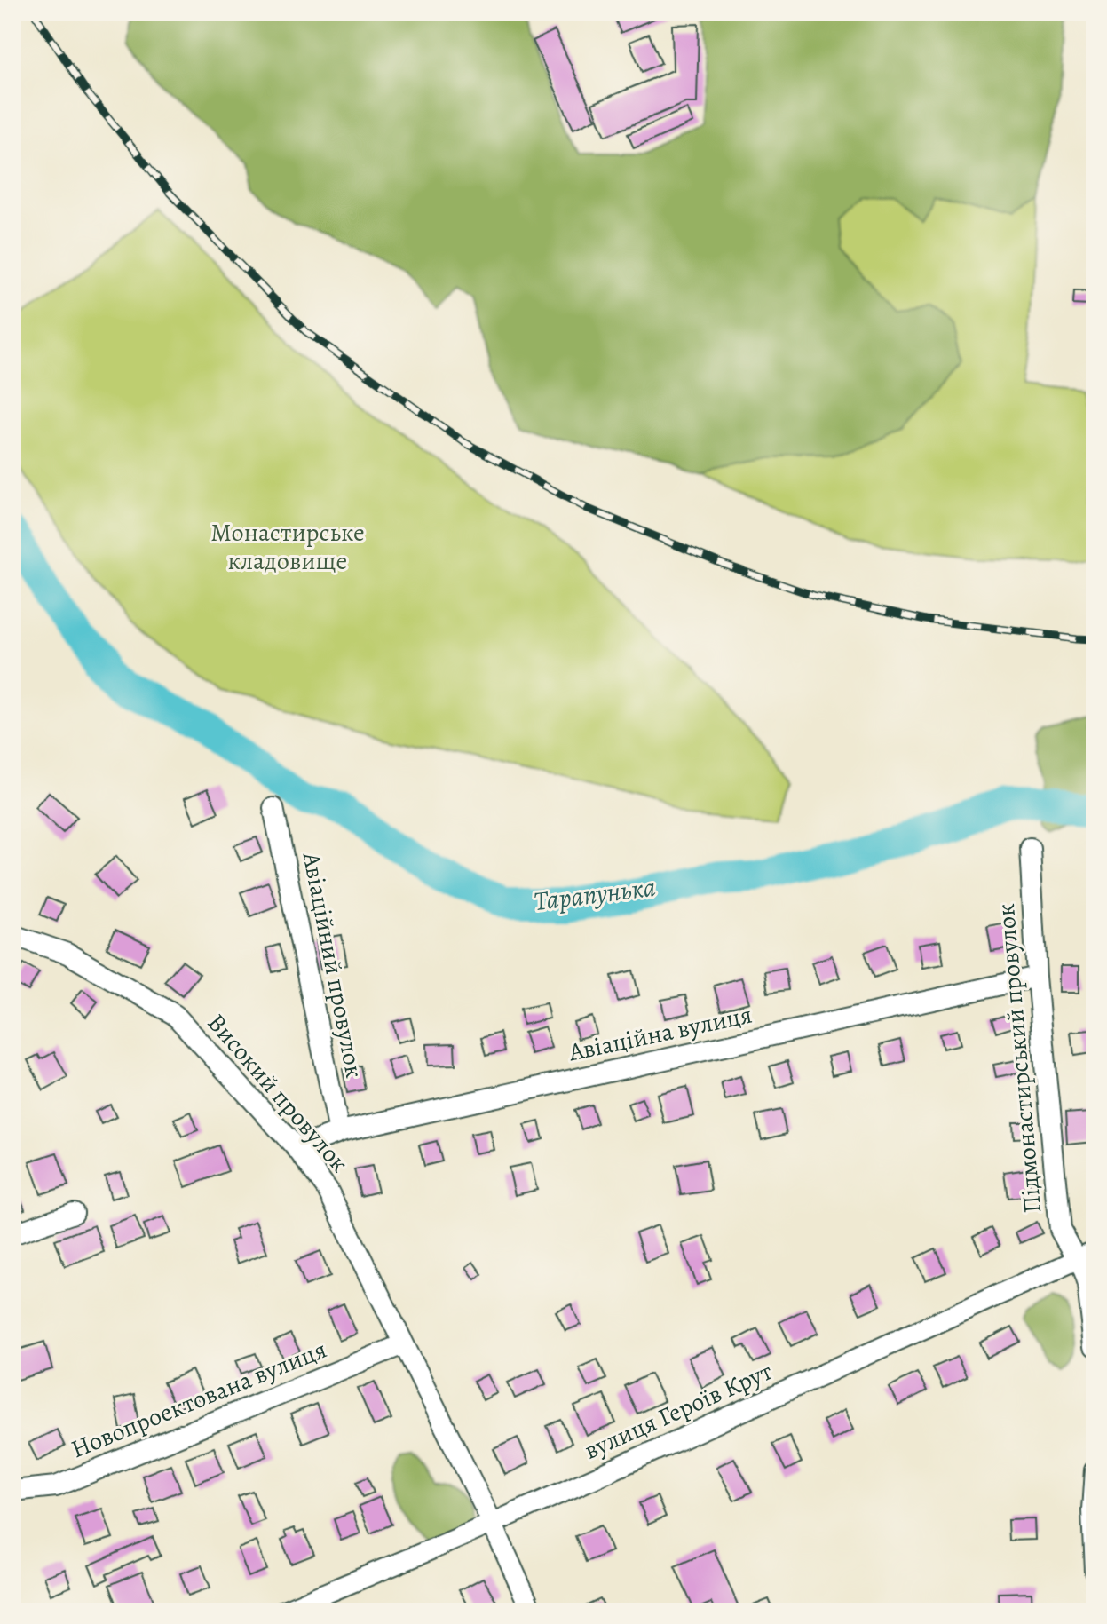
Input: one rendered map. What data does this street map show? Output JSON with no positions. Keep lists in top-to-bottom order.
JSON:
{
  "streets": {
    "street": [
      "Авіаційний провулок",
      "Авіаційна вулиця",
      "Підмонастирський провулок",
      "Високий провулок",
      "Новопроектована вулиця",
      "вулиця Героїв Крут"
    ]
  },
  "crossings": [
    ["Авіаційний провулок", "Авіаційна вулиця"],
    ["Авіаційна вулиця", "Підмонастирський провулок"],
    ["Авіаційна вулиця", "Високий провулок"],
    ["Підмонастирський провулок", "вулиця Героїв Крут"],
    ["Високий провулок", "Новопроектована вулиця"],
    ["Високий провулок", "вулиця Героїв Крут"]
  ],
  "water": ["Тарапунька"],
  "parks": ["Монастирське кладовище"]
}
